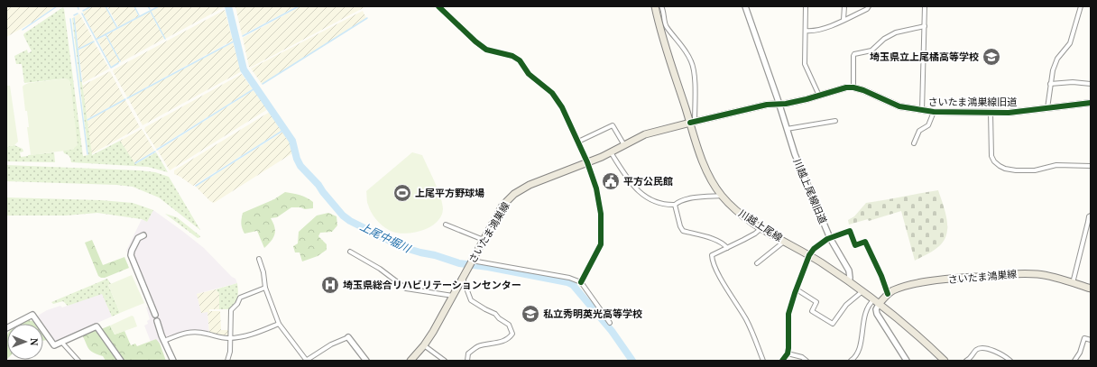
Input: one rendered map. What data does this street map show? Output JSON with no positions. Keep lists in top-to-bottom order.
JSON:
{
  "streets": {
    "main road": ["川越上尾線", "さいたま鴻巣線"],
    "street": ["さいたま鴻巣線旧道", "川越上尾線旧道"]
  },
  "crossings": [
    ["さいたま鴻巣線旧道", "川越上尾線旧道"],
    ["さいたま鴻巣線旧道", "川越上尾線"],
    ["さいたま鴻巣線旧道", "さいたま鴻巣線"],
    ["川越上尾線旧道", "川越上尾線"],
    ["川越上尾線", "さいたま鴻巣線"]
  ],
  "water": ["上尾中堀川"],
  "places": {
    "school or university": ["埼玉県立上尾橘高等学校", "私立秀明英光高等学校"],
    "public building": ["平方公民館"],
    "sports": ["上尾平方野球場"],
    "hospital": ["埼玉県総合リハビリテーションセンター"]
  },
  "north": "right"
}
